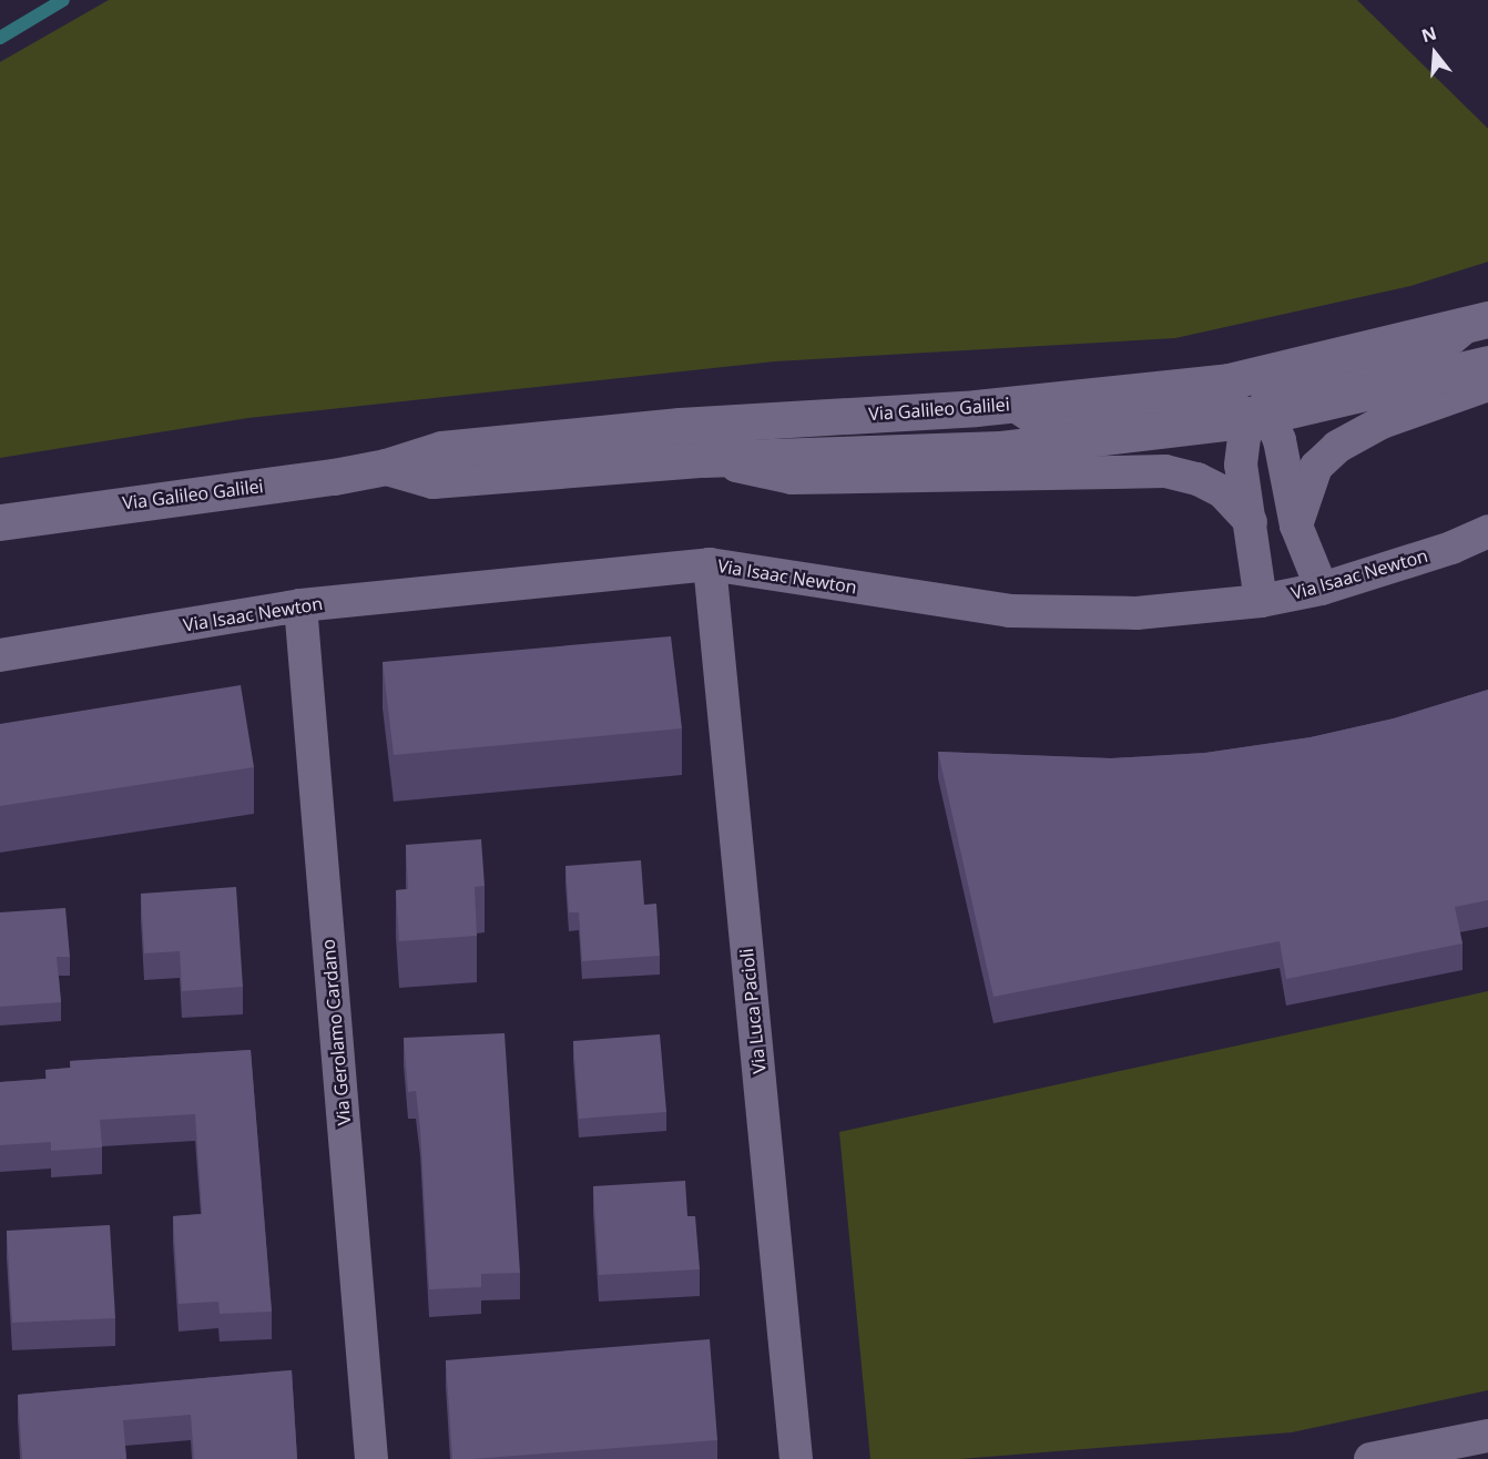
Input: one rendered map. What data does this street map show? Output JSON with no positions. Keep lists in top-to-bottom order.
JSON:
{
  "streets": {
    "main road": ["Via Galileo Galilei"],
    "street": ["Via Isaac Newton", "Via Luca Pacioli", "Via Gerolamo Cardano"]
  },
  "crossings": [
    ["Via Isaac Newton", "Via Luca Pacioli"],
    ["Via Isaac Newton", "Via Gerolamo Cardano"]
  ],
  "north": "top"
}
